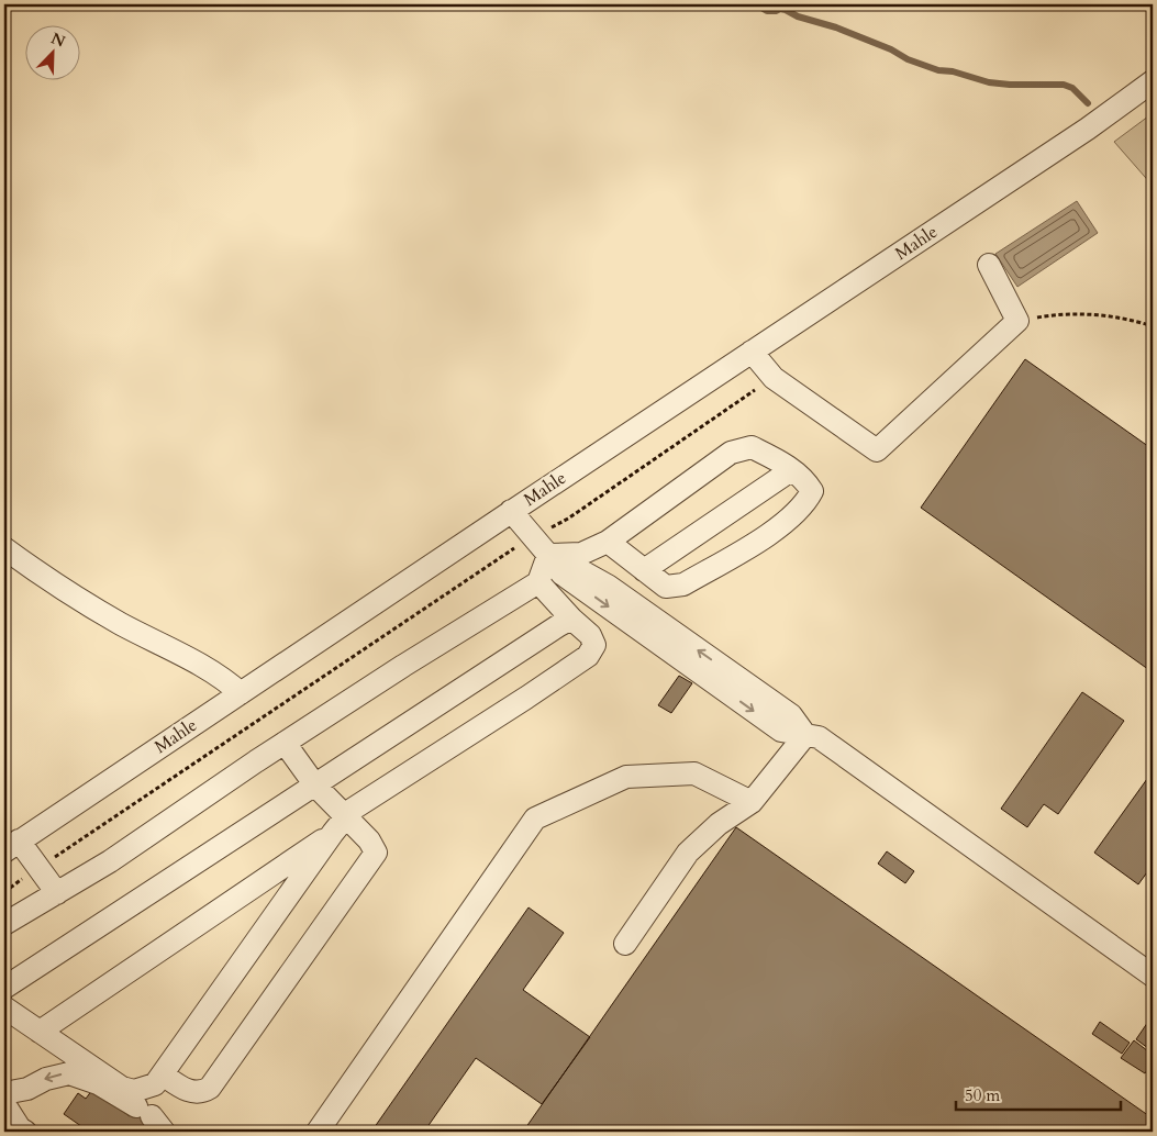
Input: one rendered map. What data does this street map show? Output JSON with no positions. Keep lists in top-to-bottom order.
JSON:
{
  "streets": {
    "street": ["Mahle"]
  },
  "scale_bar": "50 m",
  "north": "top right"
}
